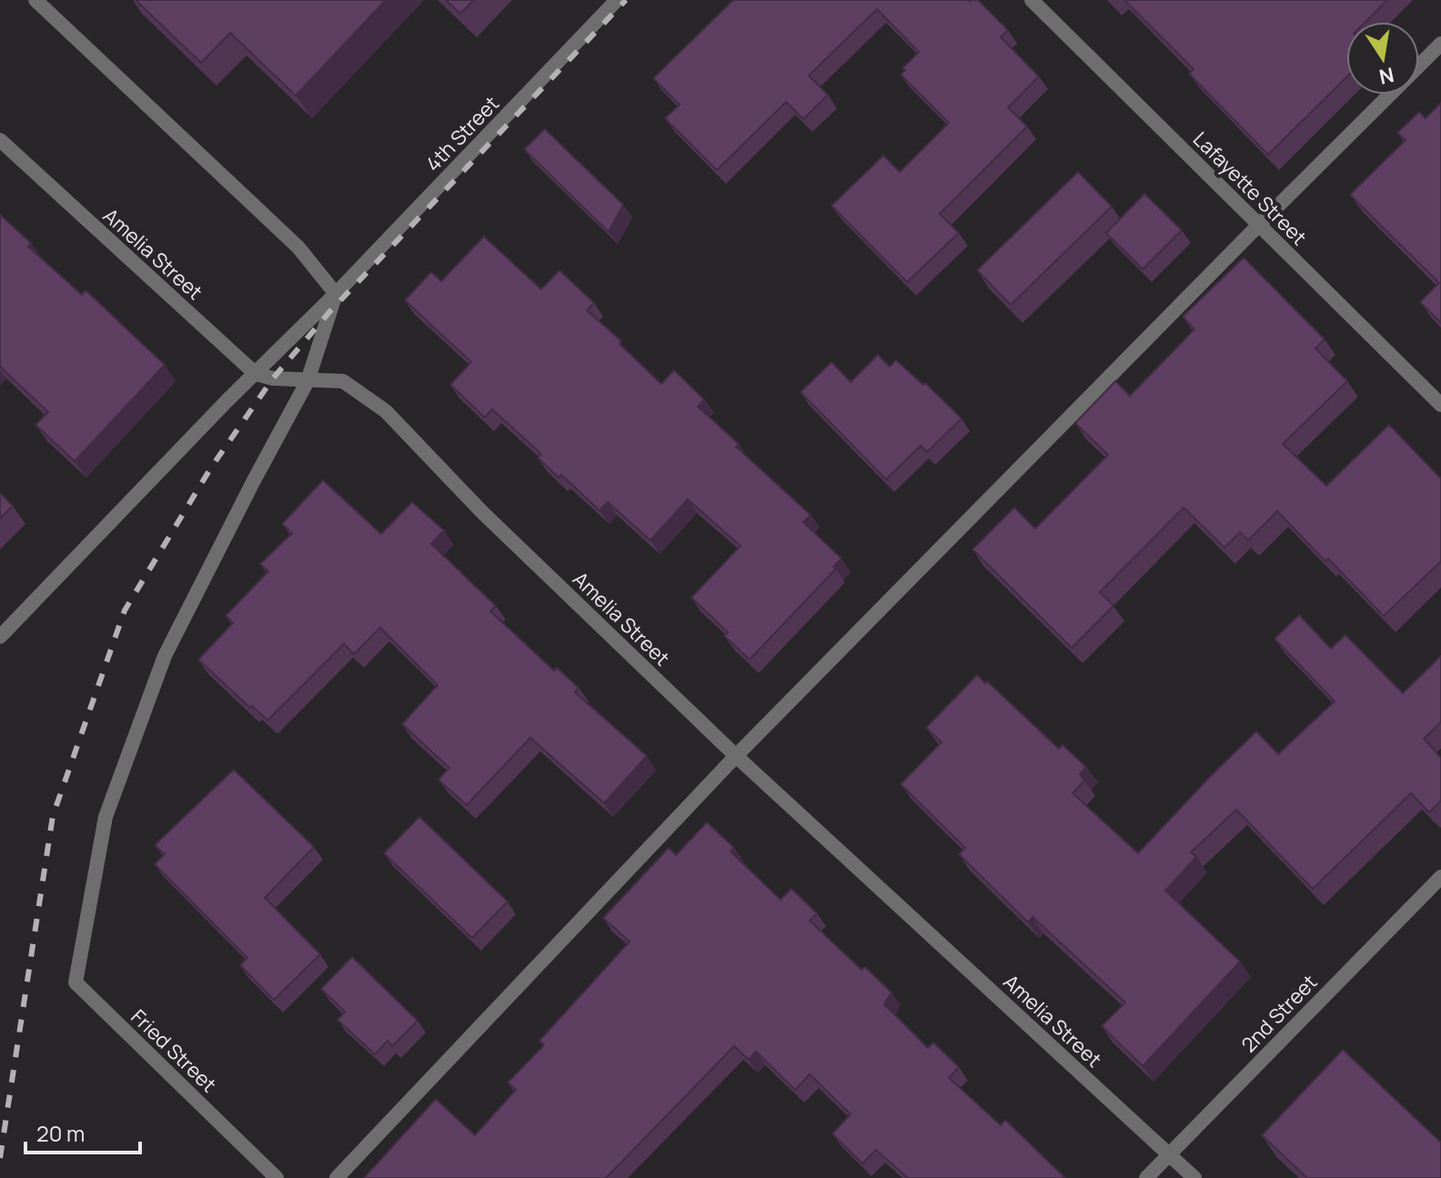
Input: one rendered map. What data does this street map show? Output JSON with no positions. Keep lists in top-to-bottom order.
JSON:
{
  "streets": {
    "street": [
      "4th Street",
      "Lafayette Street",
      "Amelia Street",
      "2nd Street",
      "Fried Street"
    ]
  },
  "crossings": [
    ["4th Street", "Amelia Street"],
    ["Amelia Street", "2nd Street"],
    ["Amelia Street", "Fried Street"]
  ],
  "scale_bar": "20 m",
  "north": "bottom"
}
